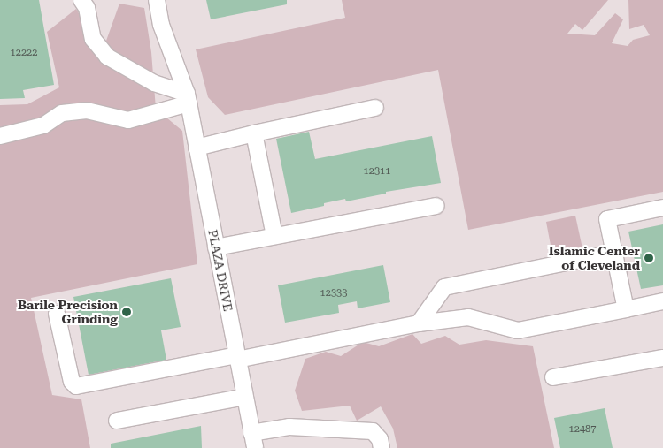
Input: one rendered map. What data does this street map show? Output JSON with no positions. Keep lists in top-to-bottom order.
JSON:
{
  "streets": {
    "street": ["PLAZA DRIVE"]
  },
  "places": ["Islamic Center of Cleveland", "Barile Precision Grinding"],
  "house_numbers": [
    "12222",
    "12311",
    "12333",
    "12487"
  ]
}
